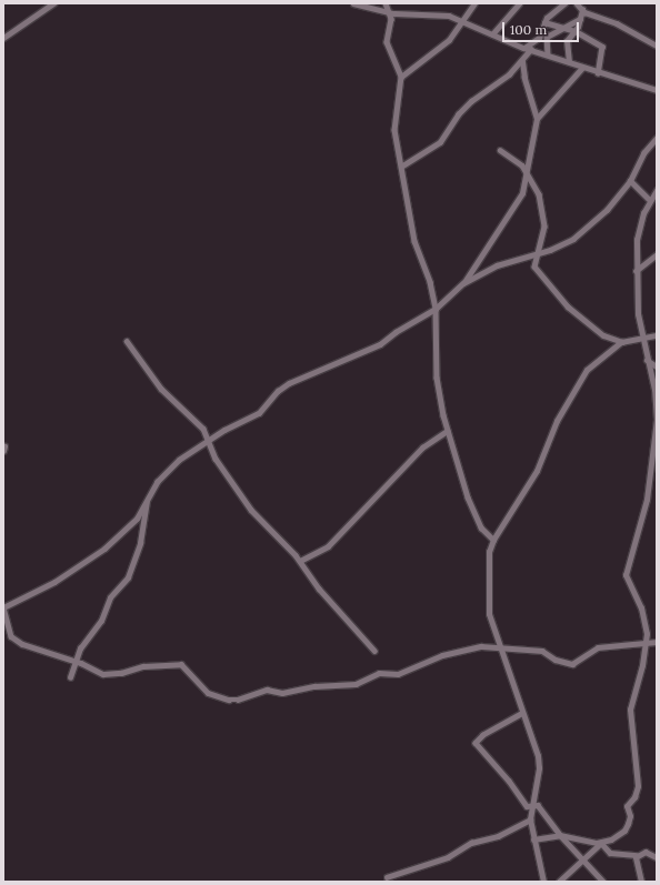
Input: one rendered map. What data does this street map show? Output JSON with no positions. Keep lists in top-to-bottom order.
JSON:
{
  "scale_bar": "100 m"
}
